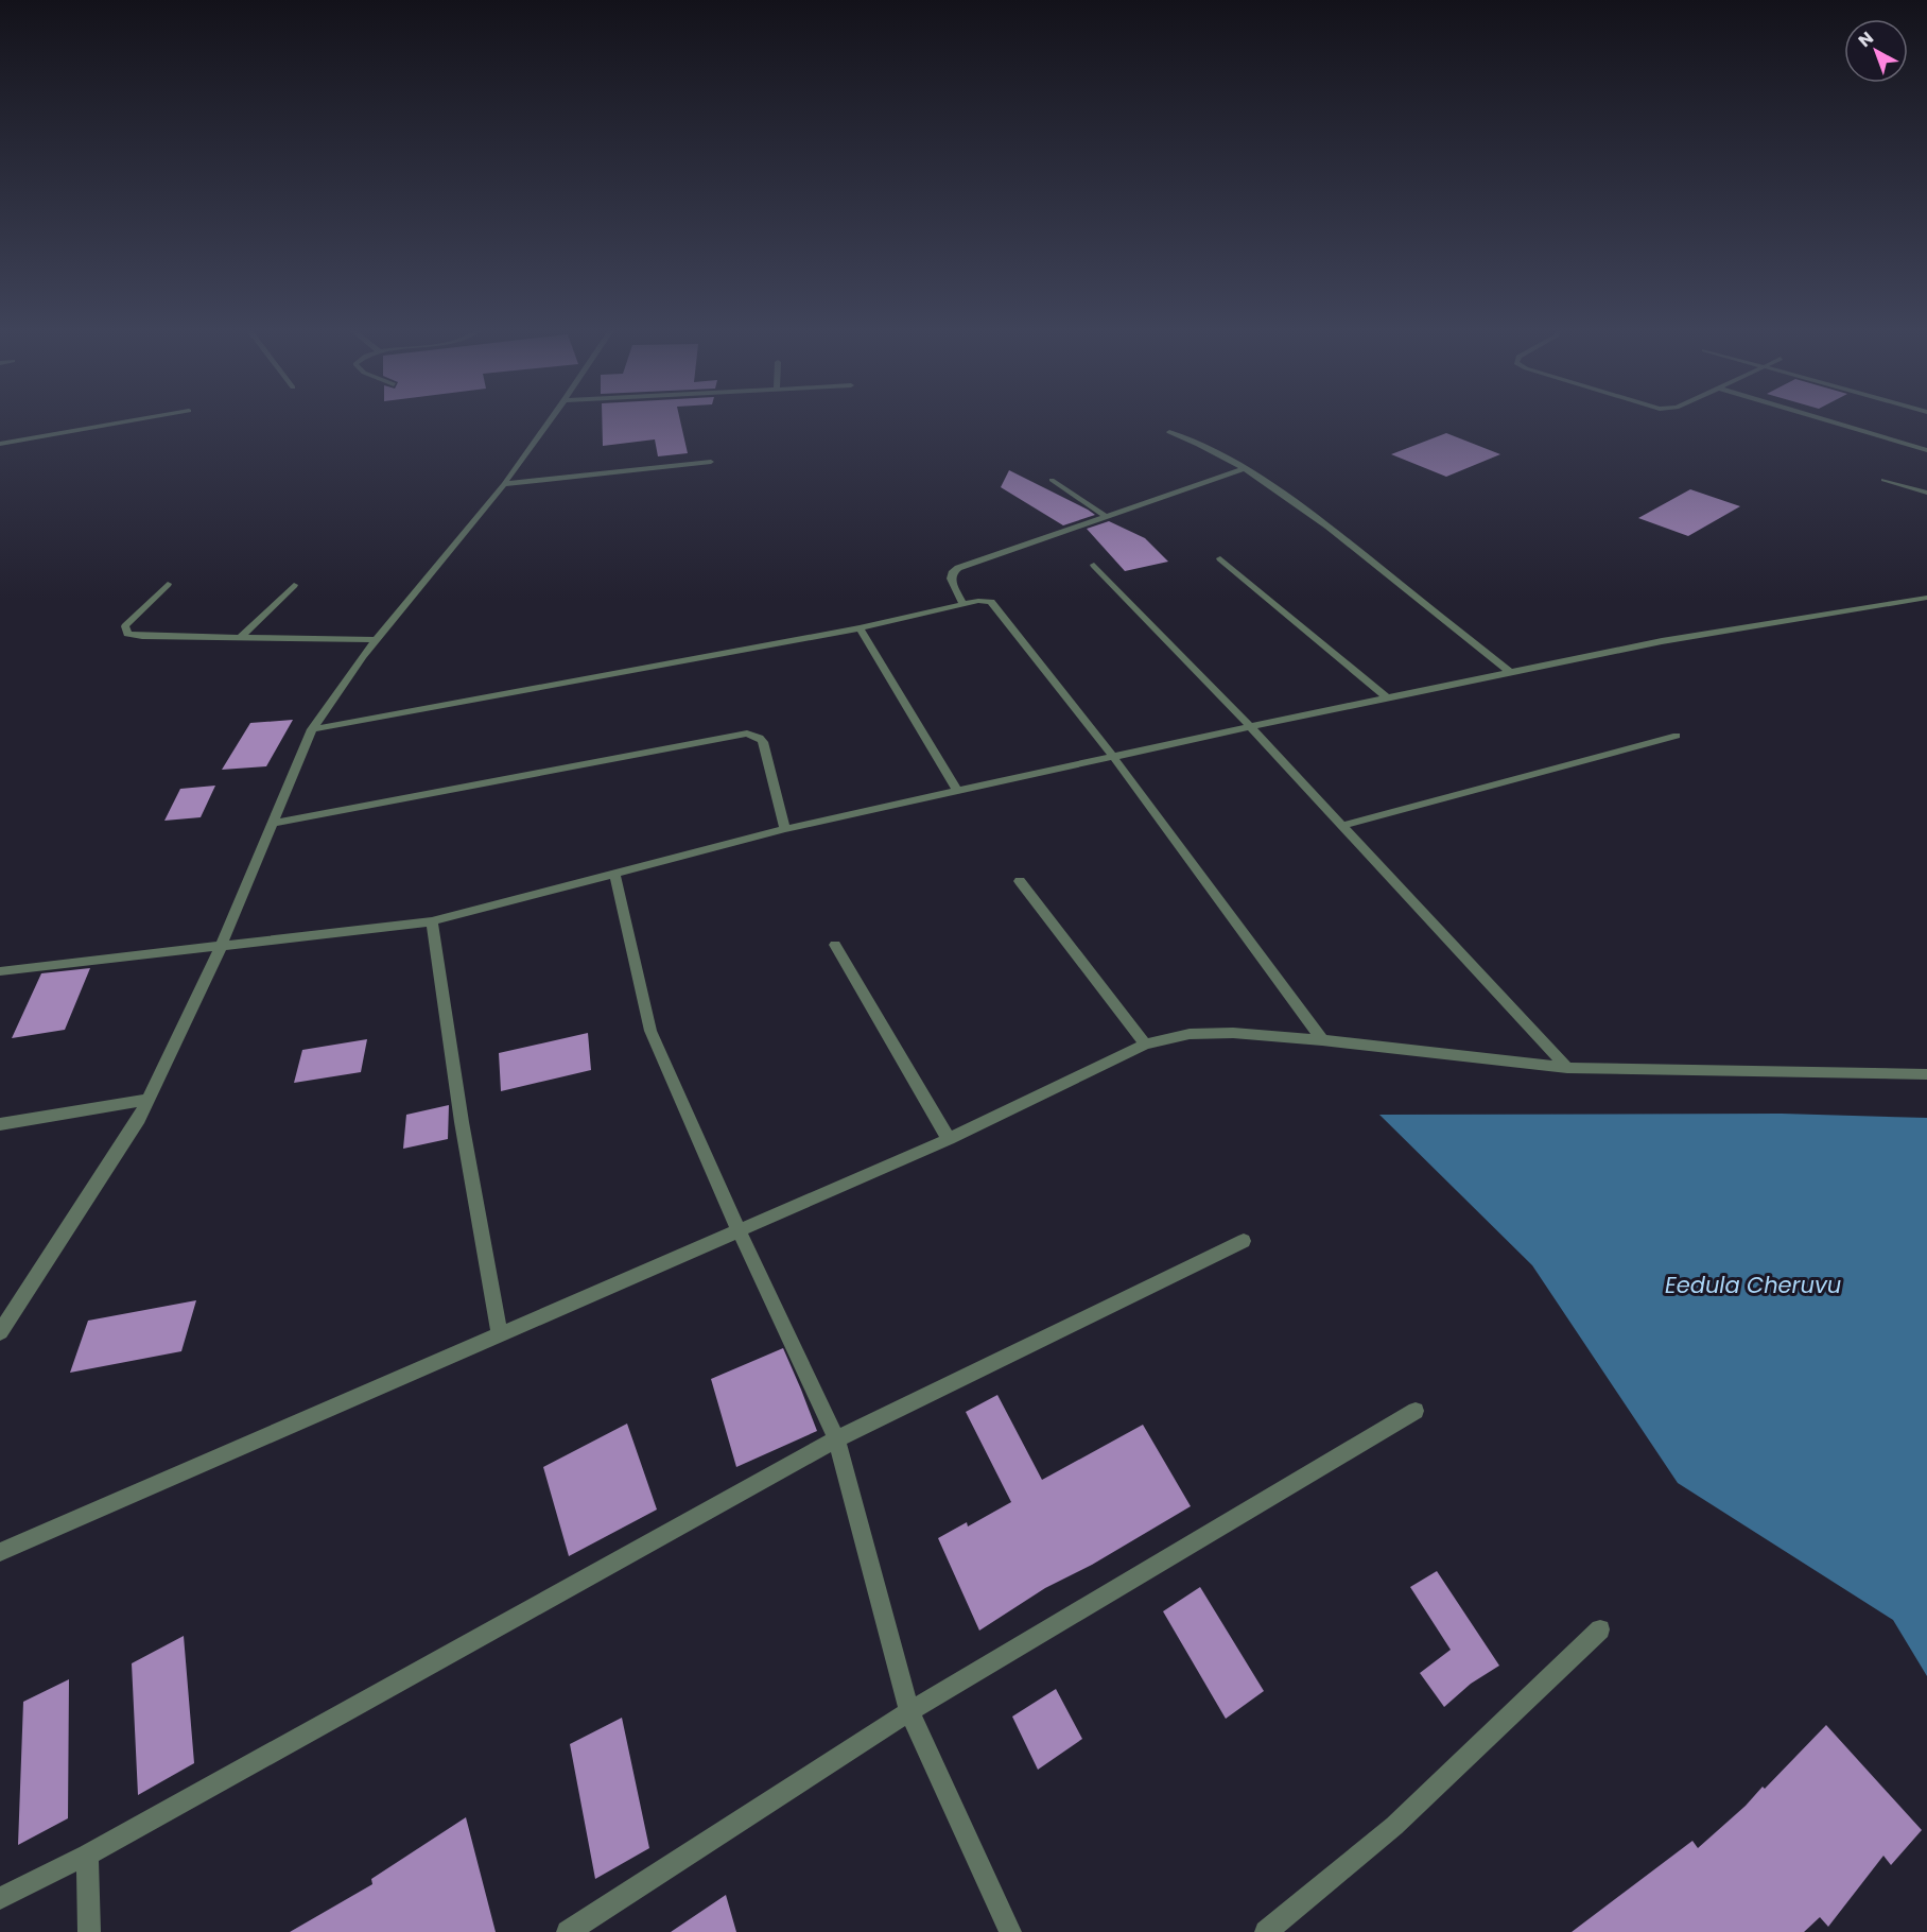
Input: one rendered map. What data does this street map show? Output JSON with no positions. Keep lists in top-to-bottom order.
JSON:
{
  "water": ["Eedula Cheruvu"],
  "north": "top left"
}
